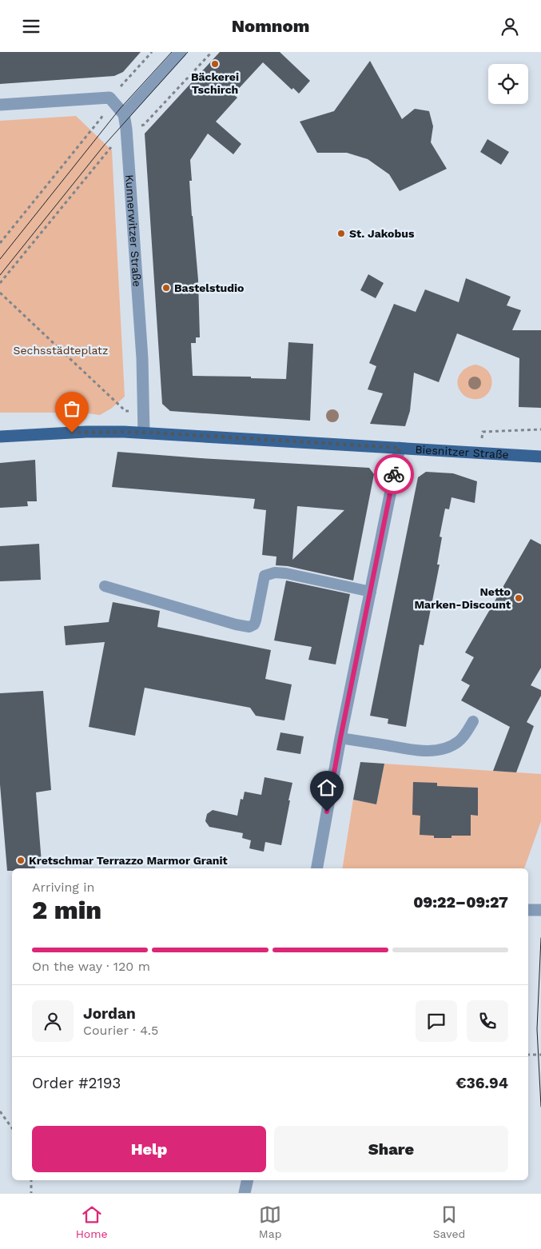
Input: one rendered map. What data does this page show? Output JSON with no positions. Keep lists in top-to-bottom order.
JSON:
{
  "streets": {
    "main road": ["Biesnitzer Straße"],
    "street": ["Kunnerwitzer Straße"]
  },
  "crossings": [
    ["Kunnerwitzer Straße", "Biesnitzer Straße"]
  ],
  "parks": ["Sechsstädteplatz"],
  "places": [
    "Bäckerei Tschirch",
    "St. Jakobus",
    "Bastelstudio",
    "Netto Marken-Discount",
    "Kretschmar Terrazzo Marmor Granit"
  ],
  "page": {
    "header": "Nomnom",
    "heading": ["2 min", "Arriving in", "09:22–09:27"],
    "panel": [
      "Jordan",
      "Courier · 4.5",
      "Order #2193",
      "€36.94"
    ],
    "bar": "On the way · 120 m",
    "buttons": ["Help", "Share"],
    "tabs": ["Home", "Map", "Saved"]
  }
}
